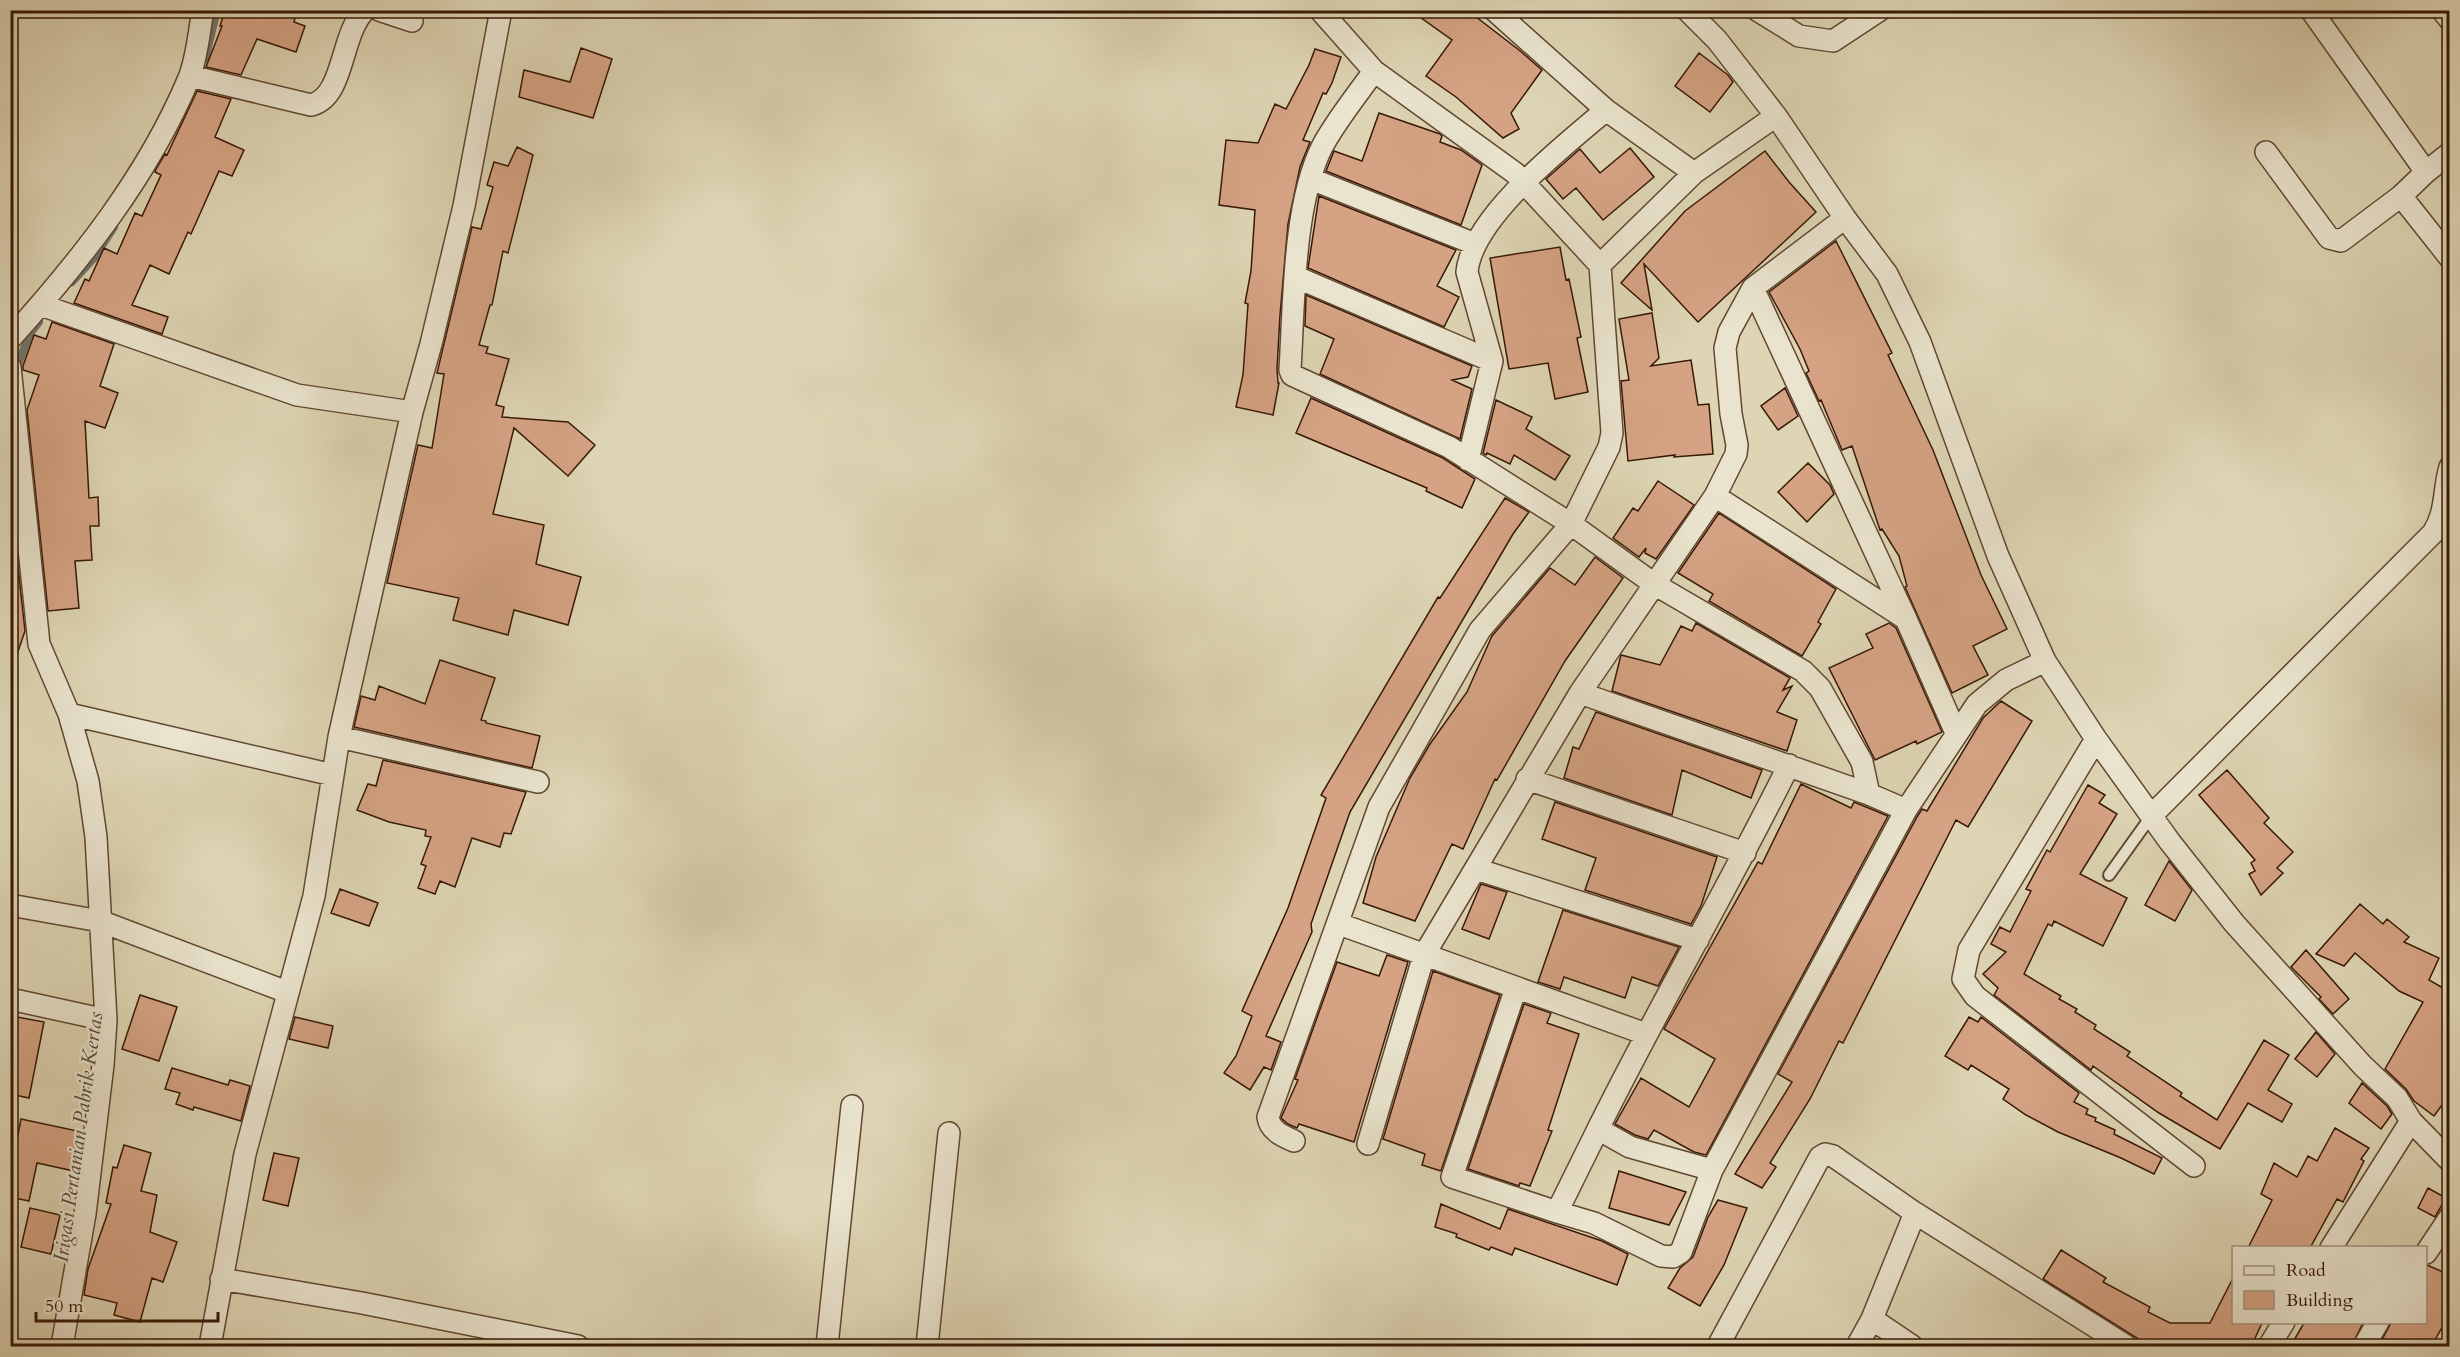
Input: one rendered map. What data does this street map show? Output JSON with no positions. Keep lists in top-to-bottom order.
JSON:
{
  "water": ["Irigasi Pertanian Pabrik Kertas"],
  "legend": ["Road", "Building"],
  "scale_bar": "50 m"
}
